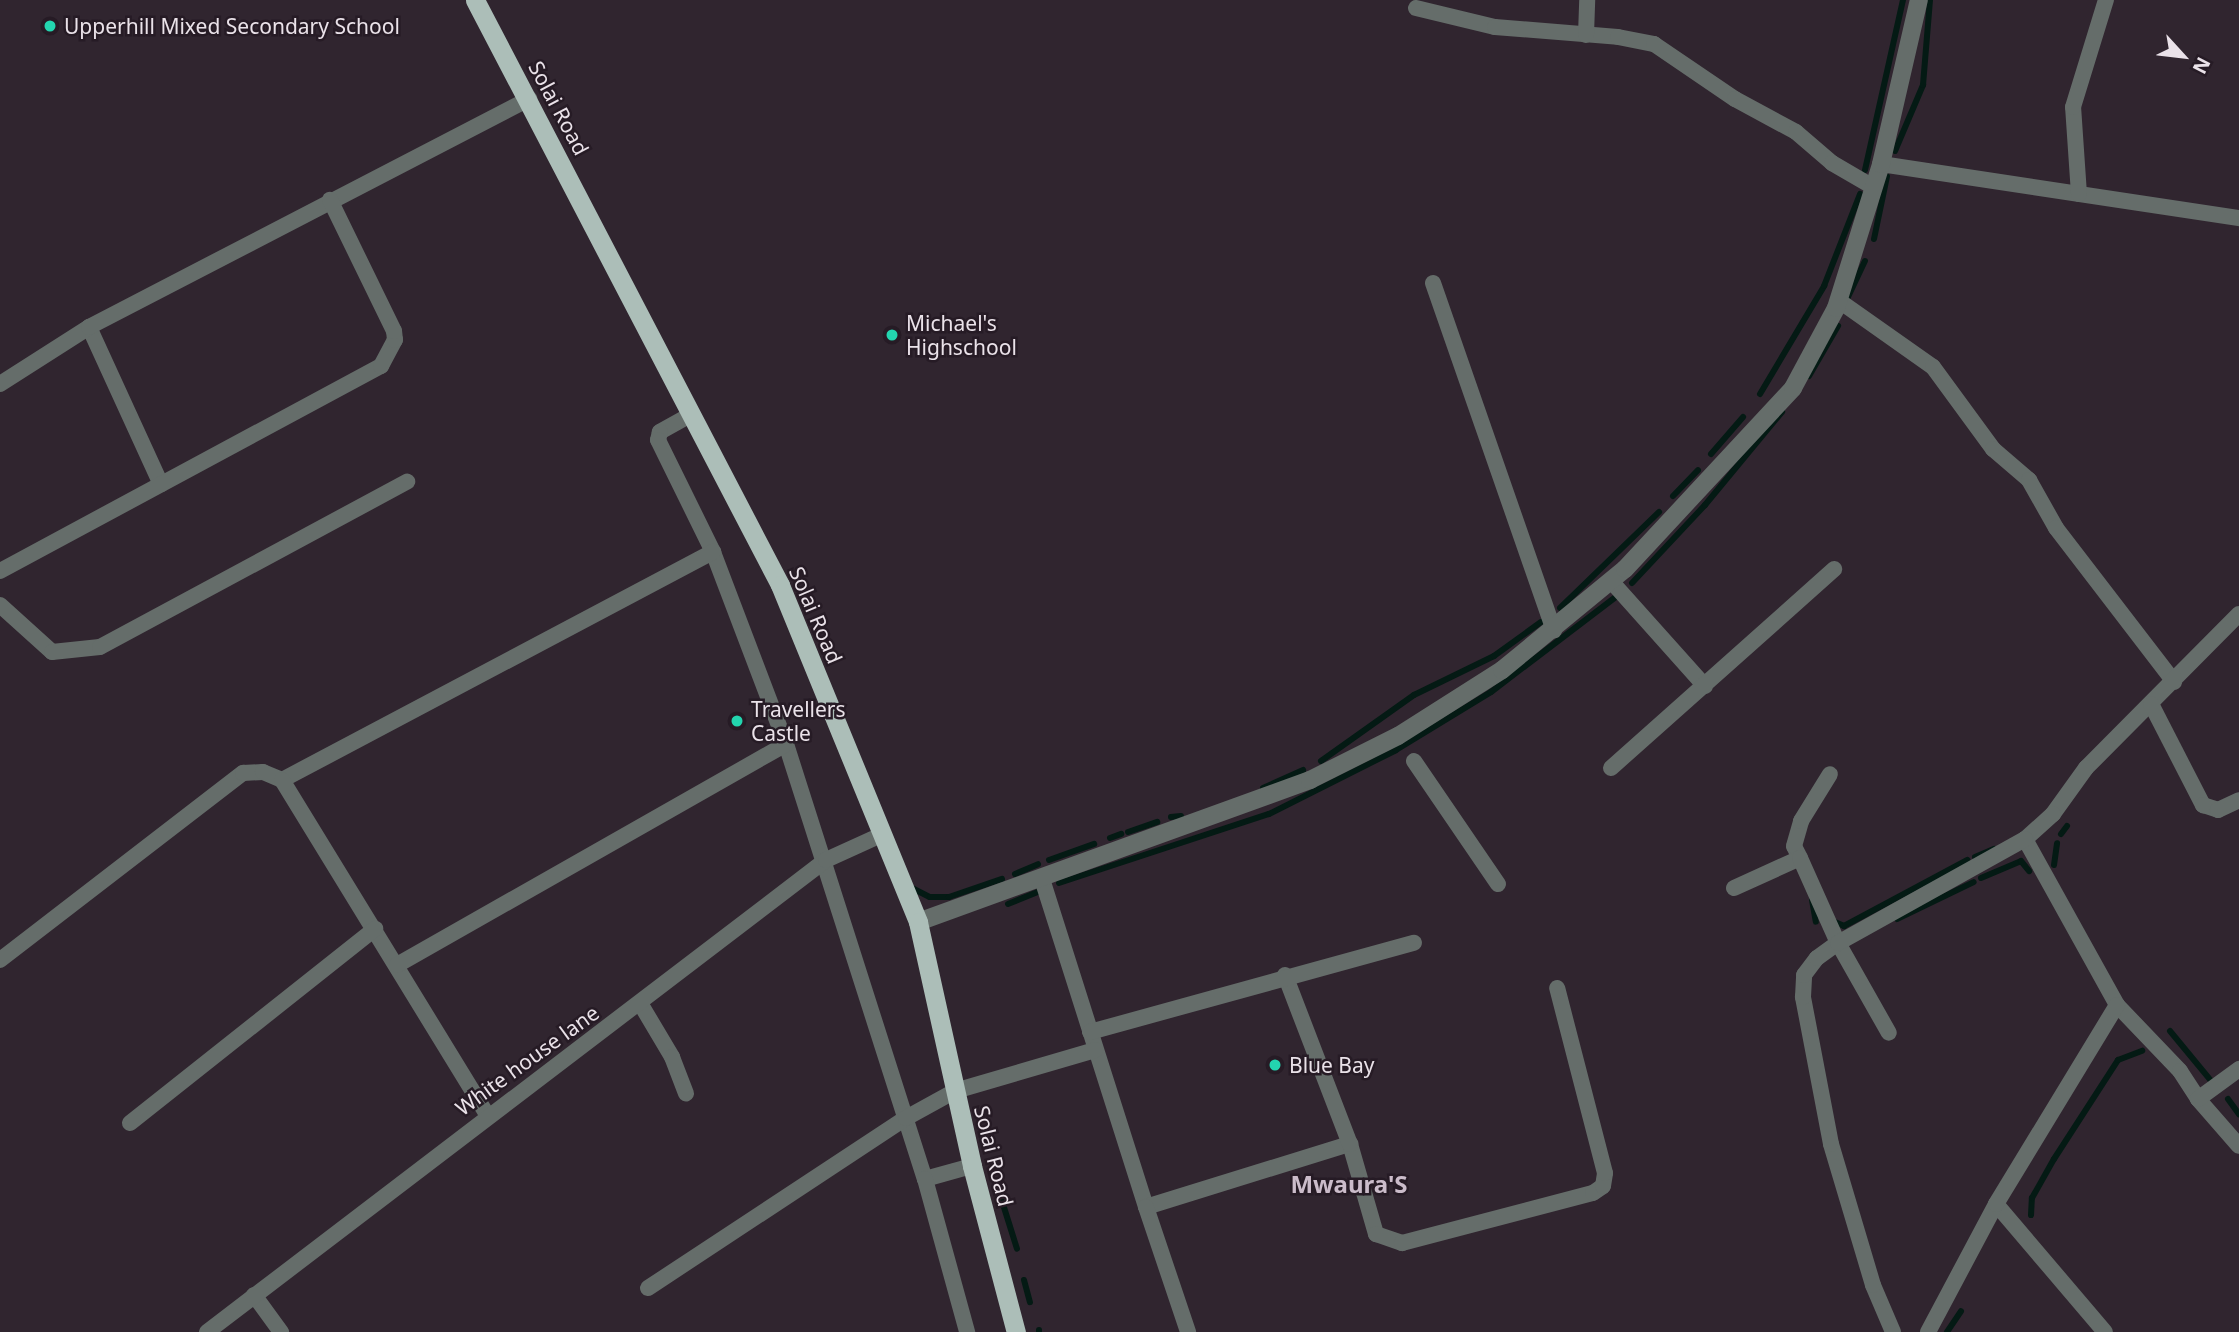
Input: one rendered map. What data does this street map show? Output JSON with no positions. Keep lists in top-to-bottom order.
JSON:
{
  "streets": {
    "highway": ["Solai Road"],
    "street": ["White house lane"]
  },
  "crossings": [
    ["Solai Road", "White house lane"]
  ],
  "districts": ["Mwaura'S"],
  "places": [
    "Upperhill Mixed Secondary School",
    "Michael's Highschool",
    "Travellers Castle",
    "Blue Bay"
  ],
  "north": "bottom right"
}
